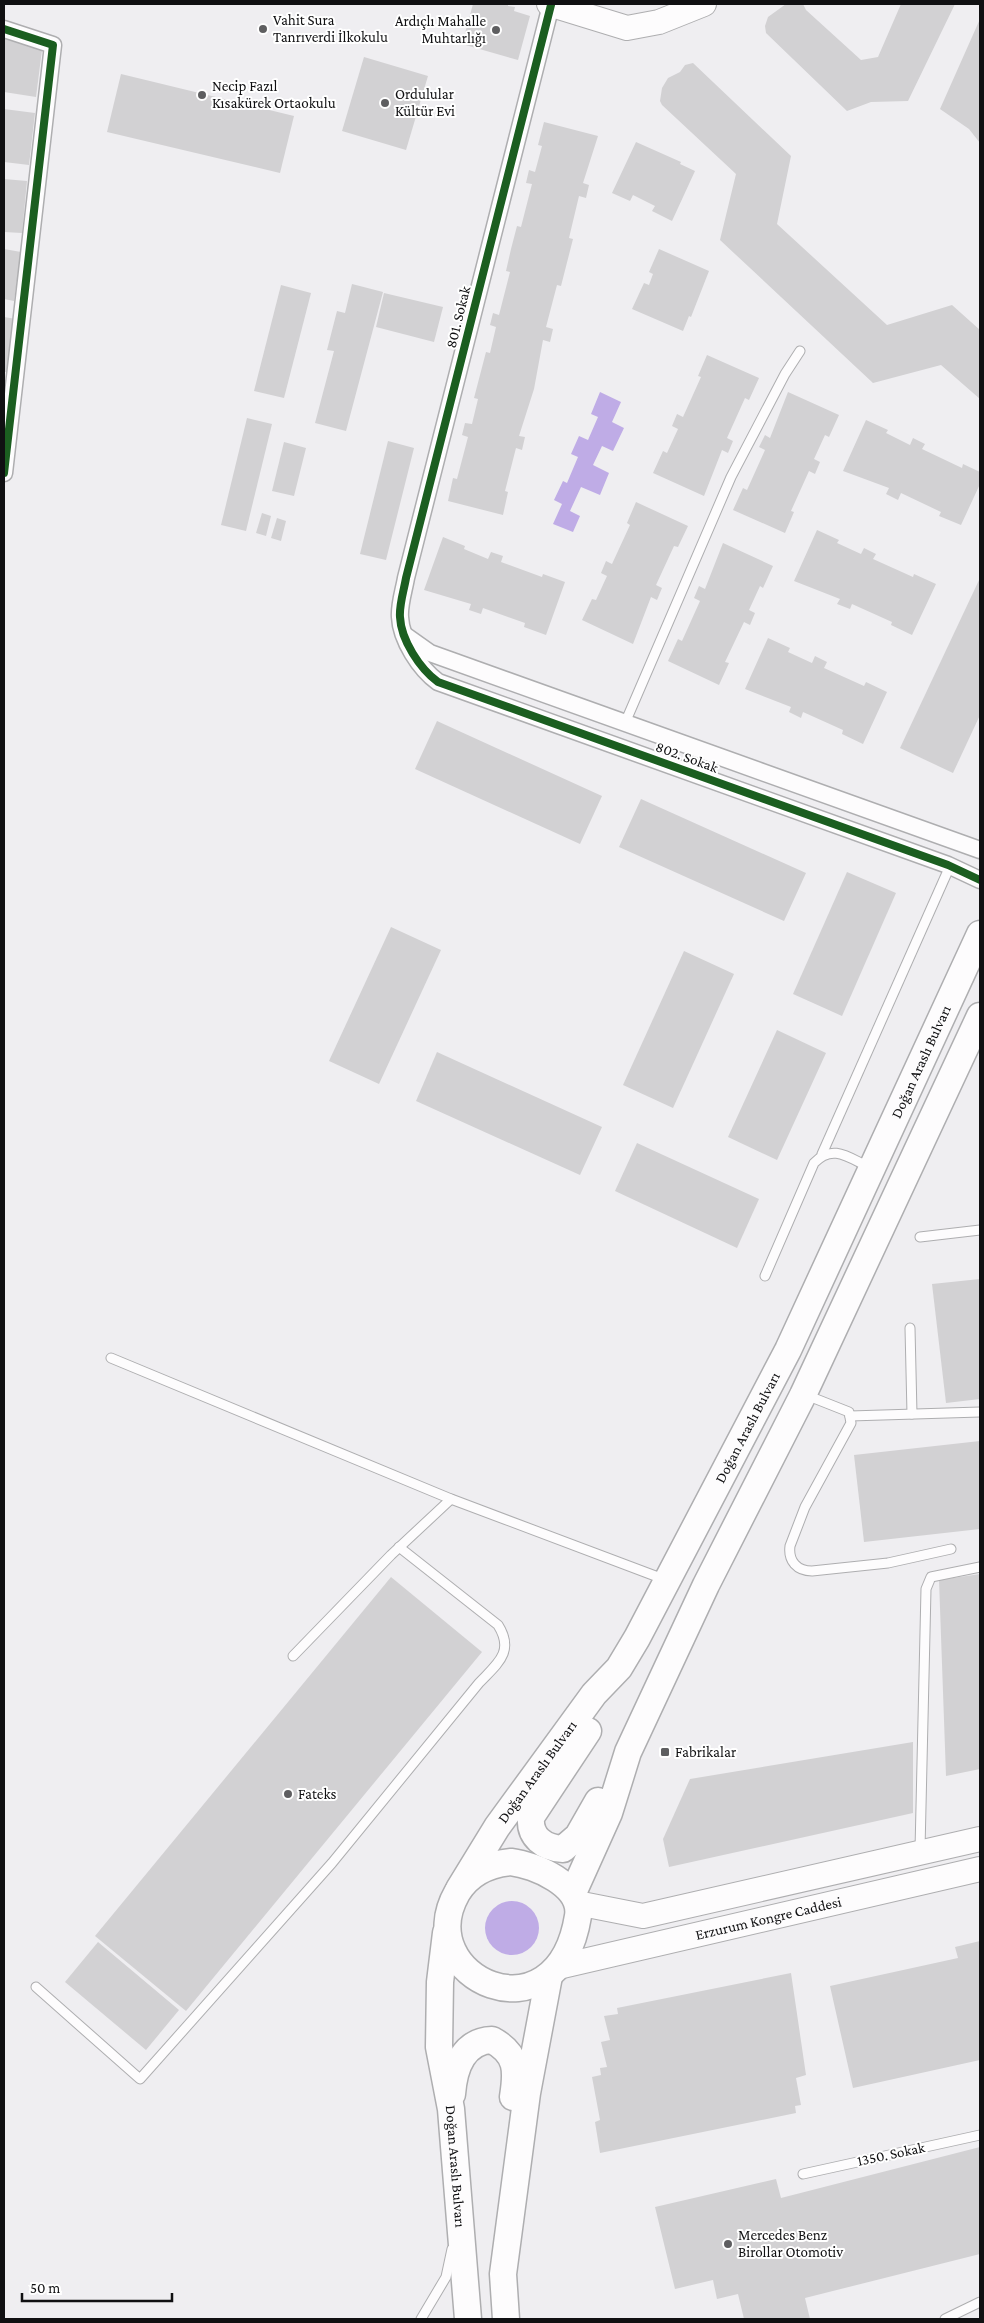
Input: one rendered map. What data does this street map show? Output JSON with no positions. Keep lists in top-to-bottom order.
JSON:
{
  "streets": {
    "main road": ["Doğan Araslı Bulvarı", "Erzurum Kongre Caddesi"],
    "street": ["801. Sokak", "802. Sokak"],
    "lane": ["1350. Sokak"]
  },
  "crossings": [
    ["801. Sokak", "802. Sokak"],
    ["Doğan Araslı Bulvarı", "Erzurum Kongre Caddesi"]
  ],
  "places": {
    "other": [
      "Vahit Sura Tanrıverdi İlkokulu",
      "Ardıçlı Mahalle Muhtarlığı",
      "Necip Fazıl Kısakürek Ortaokulu",
      "Ordulular Kültür Evi",
      "Fateks",
      "Mercedes Benz Birollar Otomotiv"
    ],
    "transit": ["Fabrikalar"]
  },
  "scale_bar": "50 m"
}
